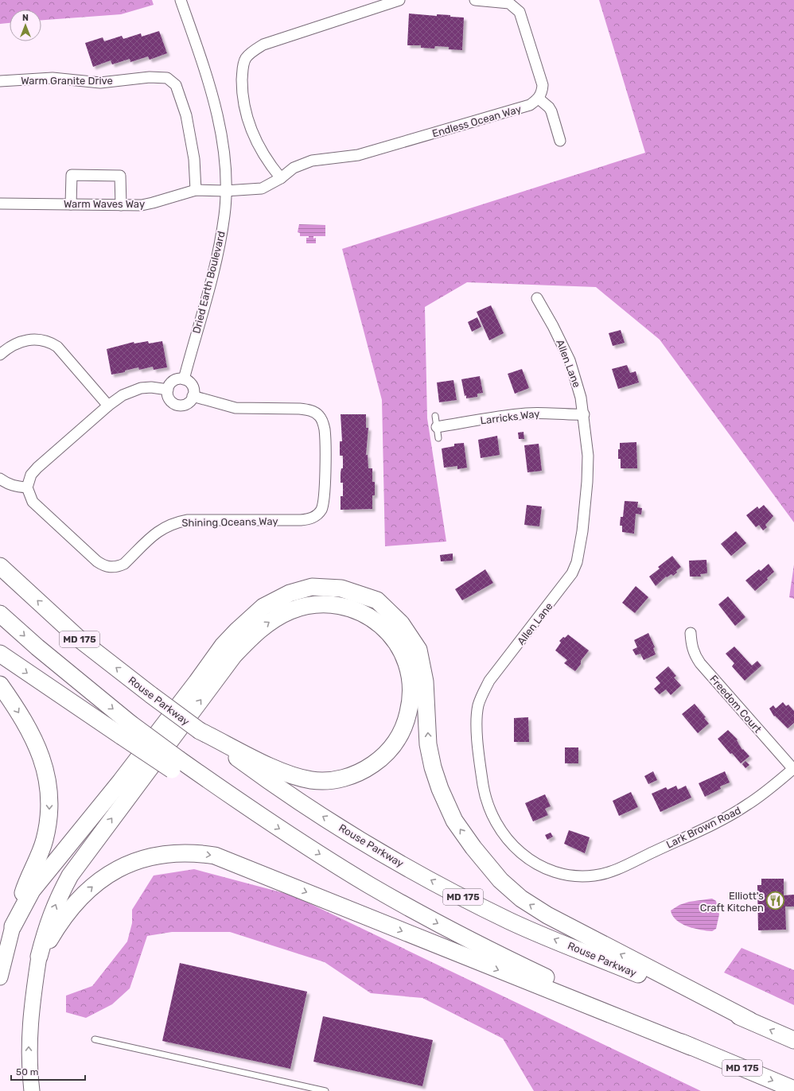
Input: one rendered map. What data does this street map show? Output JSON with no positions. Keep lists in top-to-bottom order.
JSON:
{
  "streets": {
    "main road": ["MD 175", "Rouse Parkway"],
    "street": [
      "Warm Granite Drive",
      "Endless Ocean Way",
      "Warm Waves Way",
      "Dried Earth Boulevard",
      "Allen Lane",
      "Larricks Way",
      "Shining Oceans Way",
      "Freedom Court",
      "Lark Brown Road"
    ]
  },
  "crossings": [
    ["Warm Granite Drive", "Warm Waves Way"],
    ["Endless Ocean Way", "Warm Waves Way"],
    ["Endless Ocean Way", "Dried Earth Boulevard"],
    ["Warm Waves Way", "Dried Earth Boulevard"],
    ["Dried Earth Boulevard", "Shining Oceans Way"],
    ["Allen Lane", "Larricks Way"],
    ["Allen Lane", "Lark Brown Road"],
    ["Freedom Court", "Lark Brown Road"]
  ],
  "places": {
    "restaurant": ["Elliott's Craft Kitchen"]
  },
  "scale_bar": "50 m",
  "north": "top"
}
